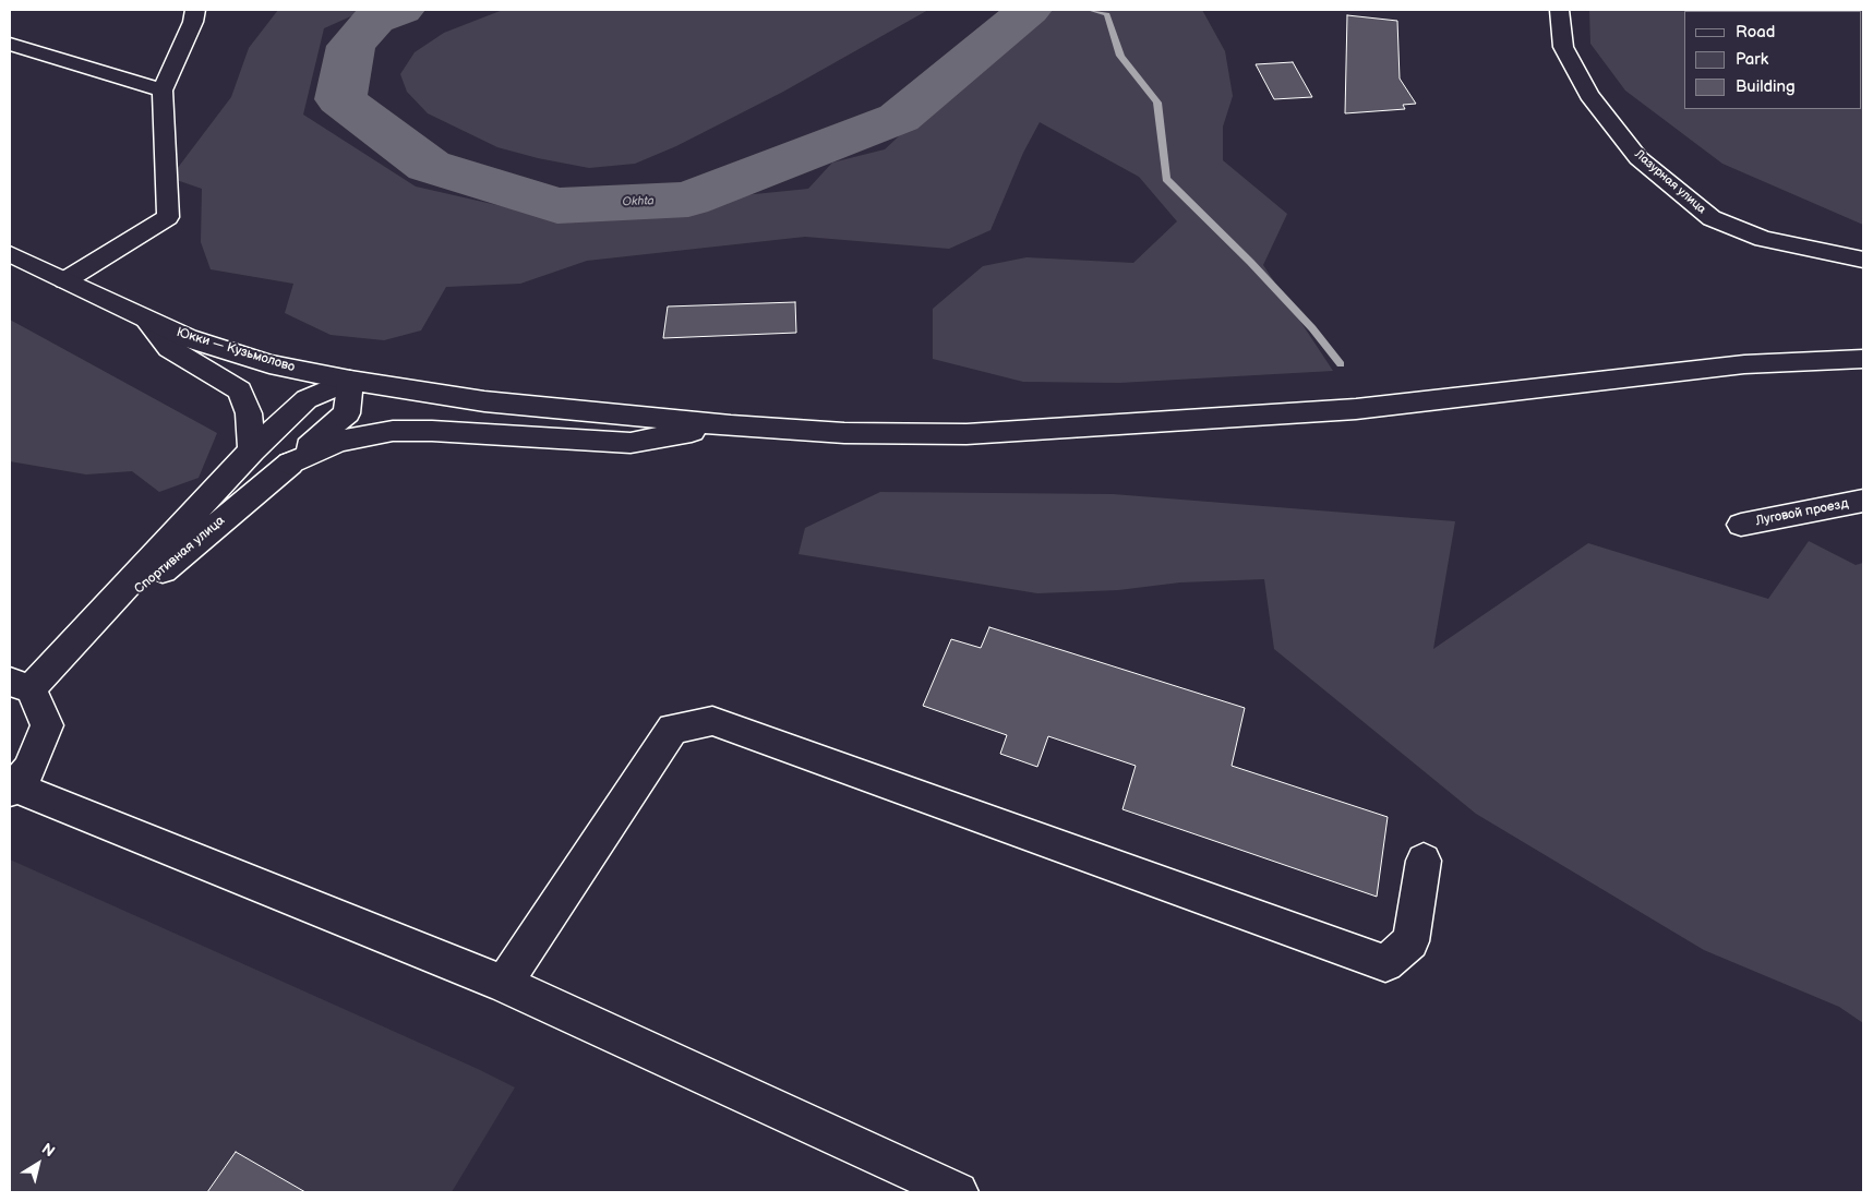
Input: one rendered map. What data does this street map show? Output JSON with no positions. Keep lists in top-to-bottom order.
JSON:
{
  "streets": {
    "main road": [
      "Лазурная улица",
      "Юкки — Кузьмолово",
      "Луговой проезд",
      "Спортивная улица"
    ]
  },
  "crossings": [
    ["Юкки — Кузьмолово", "Спортивная улица"]
  ],
  "water": ["Okhta"],
  "legend": ["Road", "Park", "Building"],
  "north": "top right"
}
